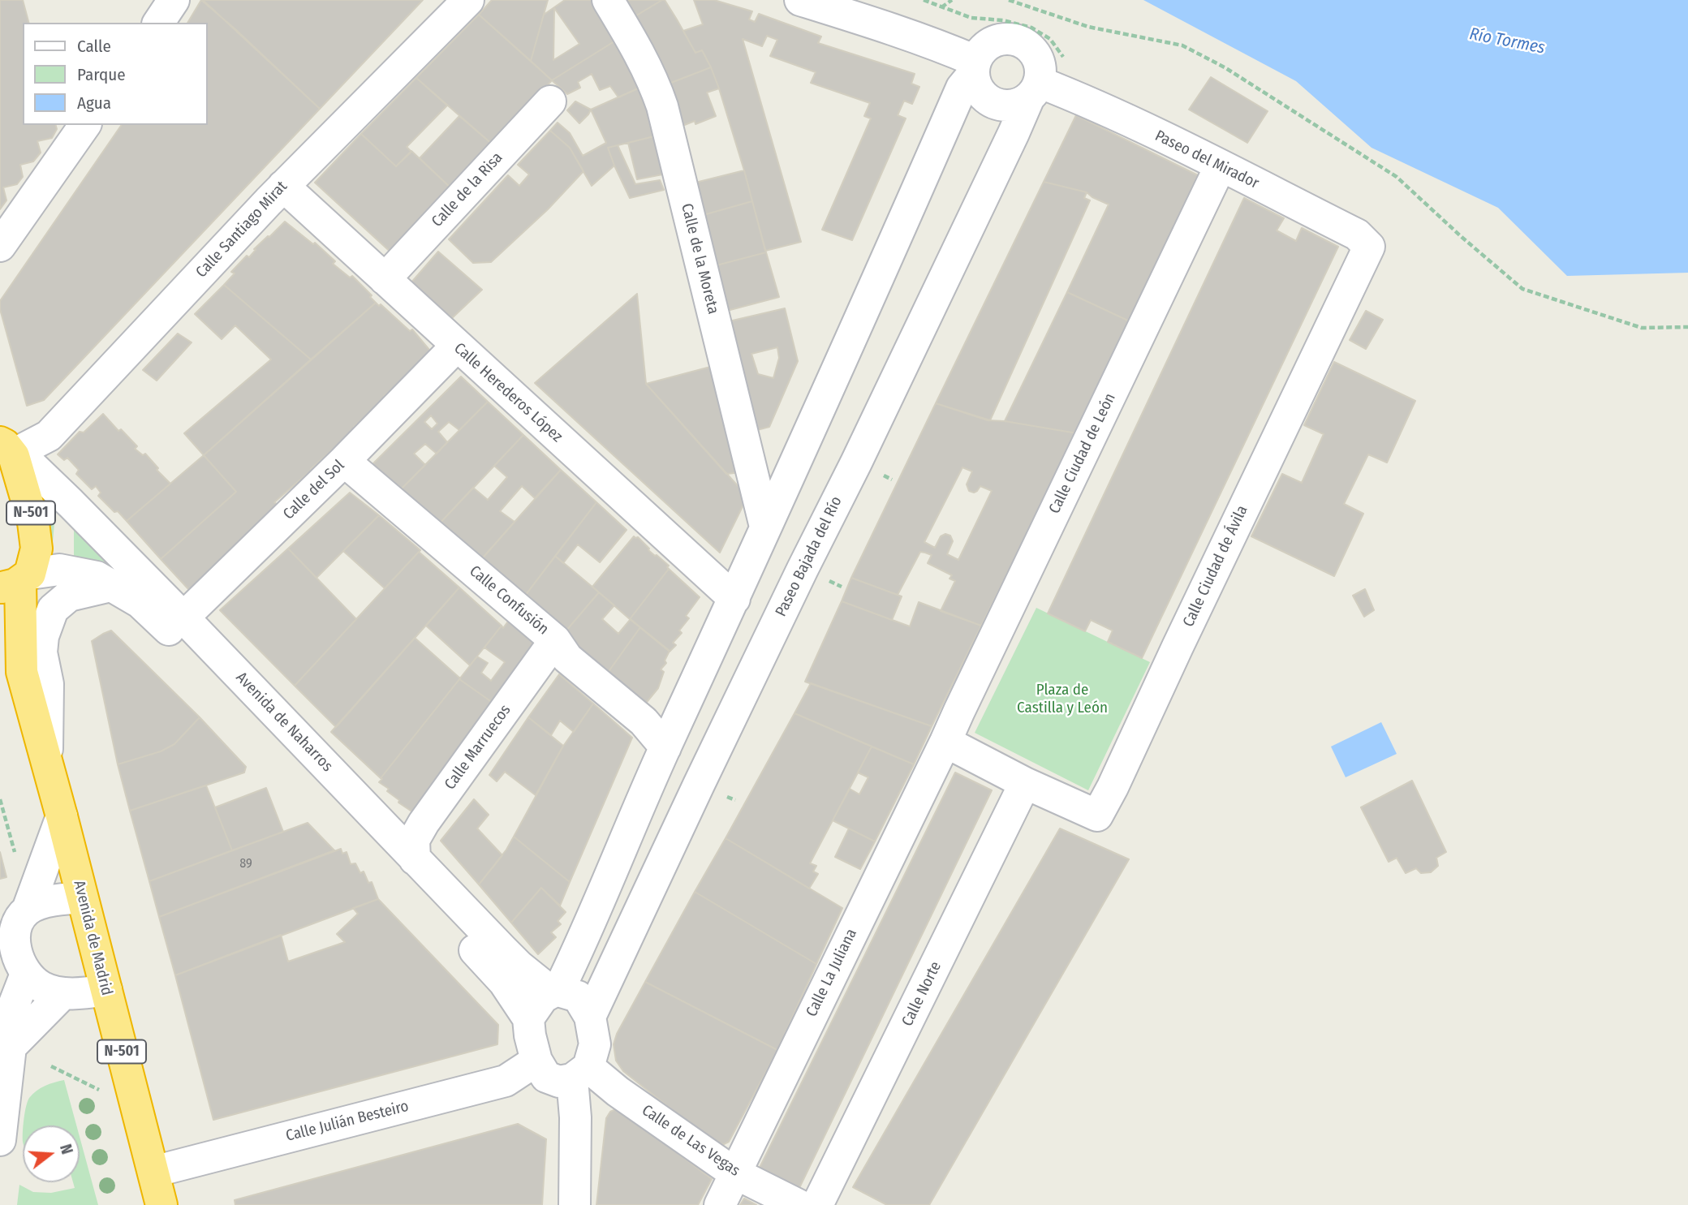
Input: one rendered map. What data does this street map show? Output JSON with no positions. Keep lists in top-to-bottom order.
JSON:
{
  "streets": {
    "highway": ["N-501", "Avenida de Madrid"],
    "street": [
      "Paseo del Mirador",
      "Calle de la Risa",
      "Calle Santiago Mirat",
      "Calle de la Moreta",
      "Calle Herederos López",
      "Calle Ciudad de León",
      "Calle del Sol",
      "Paseo Bajada del Río",
      "Calle Ciudad de Ávila",
      "Calle Confusión",
      "Avenida de Naharros",
      "Calle Marruecos",
      "Calle La Juliana",
      "Calle Norte",
      "Calle Julián Besteiro",
      "Calle de Las Vegas"
    ]
  },
  "crossings": [
    ["Paseo del Mirador", "Calle Ciudad de León"],
    ["Paseo del Mirador", "Paseo Bajada del Río"],
    ["Paseo del Mirador", "Calle Ciudad de Ávila"],
    ["Calle de la Risa", "Calle Herederos López"],
    ["Calle Santiago Mirat", "Calle Herederos López"],
    ["Calle Santiago Mirat", "N-501"],
    ["Calle Santiago Mirat", "Avenida de Naharros"],
    ["Calle Herederos López", "Calle del Sol"],
    ["Calle Ciudad de León", "Calle La Juliana"],
    ["Calle del Sol", "Calle Confusión"],
    ["Calle del Sol", "Avenida de Naharros"],
    ["N-501", "Avenida de Naharros"],
    ["N-501", "Avenida de Madrid"],
    ["Paseo Bajada del Río", "Avenida de Naharros"],
    ["Paseo Bajada del Río", "Calle Julián Besteiro"],
    ["Paseo Bajada del Río", "Calle de Las Vegas"],
    ["Calle Ciudad de Ávila", "Calle Norte"],
    ["Calle Confusión", "Calle Marruecos"],
    ["Avenida de Naharros", "Calle Marruecos"],
    ["Avenida de Naharros", "Avenida de Madrid"],
    ["Avenida de Naharros", "Calle Julián Besteiro"],
    ["Avenida de Naharros", "Calle de Las Vegas"],
    ["Avenida de Madrid", "Calle Julián Besteiro"],
    ["Calle La Juliana", "Calle de Las Vegas"],
    ["Calle Julián Besteiro", "Calle de Las Vegas"]
  ],
  "water": ["Río Tormes"],
  "parks": ["Plaza de Castilla y León"],
  "house_numbers": ["89"],
  "legend": ["Calle", "Parque", "Agua"],
  "north": "right"
}
